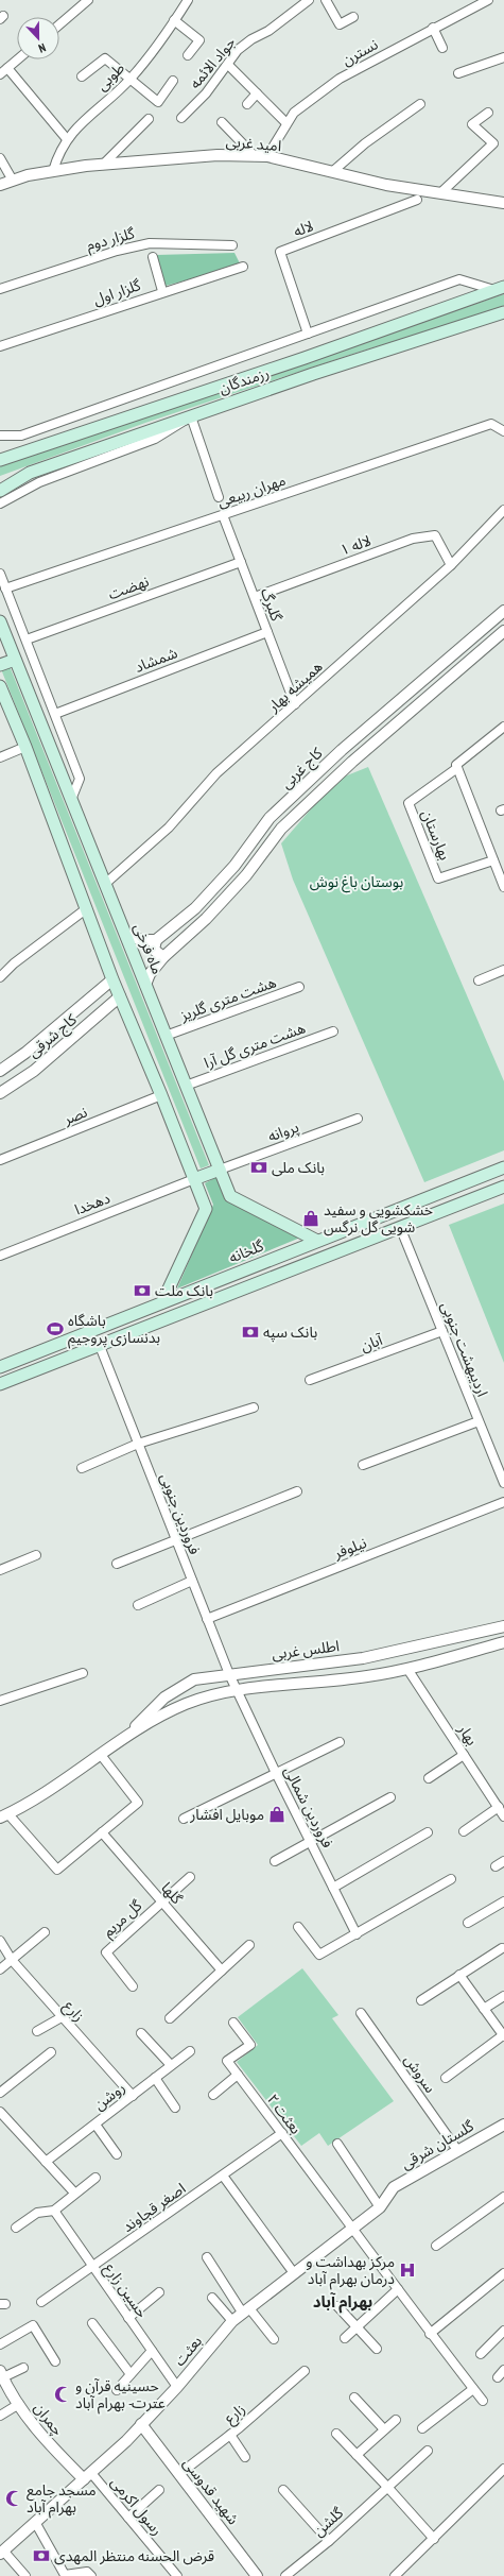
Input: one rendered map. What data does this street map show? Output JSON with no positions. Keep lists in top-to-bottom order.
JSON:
{
  "streets": {
    "main road": ["رزمندگان", "ماه فرخی", "گلخانه"],
    "street": [
      "نسترن",
      "جواد الائمه",
      "طوبی",
      "امید غربی",
      "لاله",
      "گلزار دوم",
      "گلزار اول",
      "مهران ربیعی",
      "لاله ۱",
      "نهضت",
      "گلبرگ",
      "شمشاد",
      "همیشه بهار",
      "کاج غربی",
      "بهارستان",
      "هشت متری گلریز",
      "کاج شرقی",
      "هشت متری گل آرا",
      "نصر",
      "پروانه",
      "دهخدا",
      "آبان",
      "اردیبهشت جنوبی",
      "فروردین جنوبی",
      "نیلوفر",
      "اطلس غربی",
      "بهار",
      "فروردین شمالی",
      "گلها",
      "گل مریم",
      "زارع",
      "سروش",
      "روشن",
      "بعثت ۲",
      "گلستان شرقی",
      "اصغر قجاوند",
      "حسین زارع",
      "بعثت",
      "چمران",
      "شهید قدوسی",
      "رسول اکرمی",
      "گلشن"
    ]
  },
  "crossings": [
    ["نسترن", "امید غربی"],
    ["طوبی", "امید غربی"],
    ["مهران ربیعی", "گلبرگ"],
    ["لاله ۱", "گلبرگ"],
    ["لاله ۱", "همیشه بهار"],
    ["نهضت", "گلبرگ"],
    ["گلبرگ", "شمشاد"],
    ["گلبرگ", "همیشه بهار"],
    ["همیشه بهار", "ماه فرخی"],
    ["کاج غربی", "ماه فرخی"],
    ["ماه فرخی", "هشت متری گلریز"],
    ["ماه فرخی", "هشت متری گل آرا"],
    ["ماه فرخی", "پروانه"],
    ["ماه فرخی", "گلخانه"],
    ["آبان", "اردیبهشت جنوبی"],
    ["فروردین جنوبی", "نیلوفر"],
    ["فروردین جنوبی", "اطلس غربی"],
    ["فروردین جنوبی", "فروردین شمالی"],
    ["اطلس غربی", "بهار"],
    ["اطلس غربی", "فروردین شمالی"],
    ["گلها", "گل مریم"],
    ["زارع", "روشن"],
    ["زارع", "شهید قدوسی"],
    ["سروش", "گلستان شرقی"],
    ["بعثت ۲", "اصغر قجاوند"],
    ["بعثت ۲", "بعثت"],
    ["گلستان شرقی", "بعثت"],
    ["اصغر قجاوند", "حسین زارع"],
    ["حسین زارع", "بعثت"],
    ["بعثت", "چمران"],
    ["بعثت", "شهید قدوسی"],
    ["بعثت", "رسول اکرمی"],
    ["چمران", "رسول اکرمی"]
  ],
  "districts": ["بهرام آباد"],
  "parks": ["بوستان باغ نوش"],
  "places": {
    "bank": [
      "بانک ملی",
      "بانک ملت",
      "بانک سپه",
      "قرض الحسنه منتظر المهدی"
    ],
    "shop": ["خشکشویی و سفید شویی گل نرگس", "موبایل افشار"],
    "sports": ["باشگاه بدنسازی پروجیم"],
    "hospital": ["مرکز بهداشت و درمان بهرام آباد"],
    "mosque": ["حسینیه قرآن و عترت- بهرام آباد", "مسجد جامع بهرام آباد"]
  },
  "north": "bottom"
}
